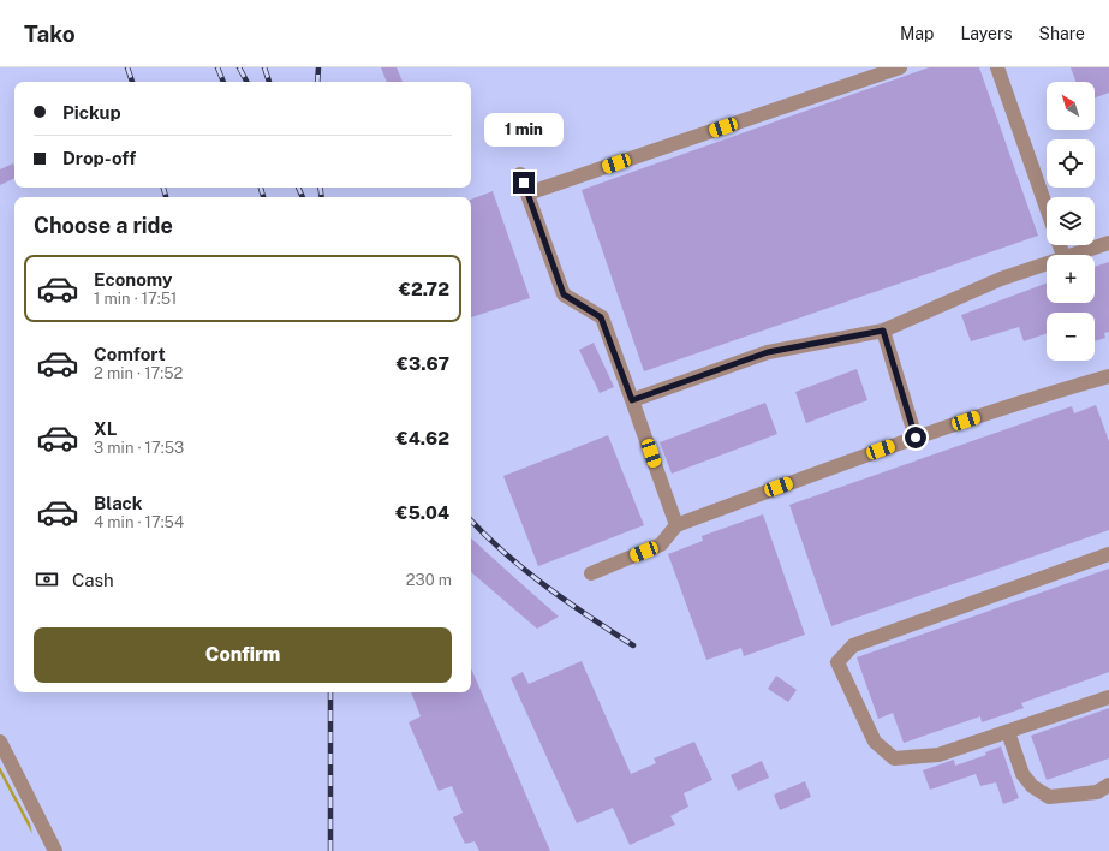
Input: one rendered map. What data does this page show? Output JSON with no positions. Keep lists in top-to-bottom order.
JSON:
{
  "north": "top left",
  "page": {
    "header": "Tako",
    "nav": ["Map", "Layers", "Share"],
    "map_buttons": ["+", "−"],
    "banner": ["Pickup", "Drop-off"],
    "bubble": "1 min",
    "heading": "Choose a ride",
    "list": [
      {
        "name": "Economy",
        "note": "1 min · 17:51",
        "value": "€2.72"
      },
      {
        "name": "Comfort",
        "note": "2 min · 17:52",
        "value": "€3.67"
      },
      {
        "name": "XL",
        "note": "3 min · 17:53",
        "value": "€4.62"
      },
      {
        "name": "Black",
        "note": "4 min · 17:54",
        "value": "€5.04"
      }
    ],
    "pay": ["Cash", "230 m"],
    "buttons": "Confirm"
  }
}
